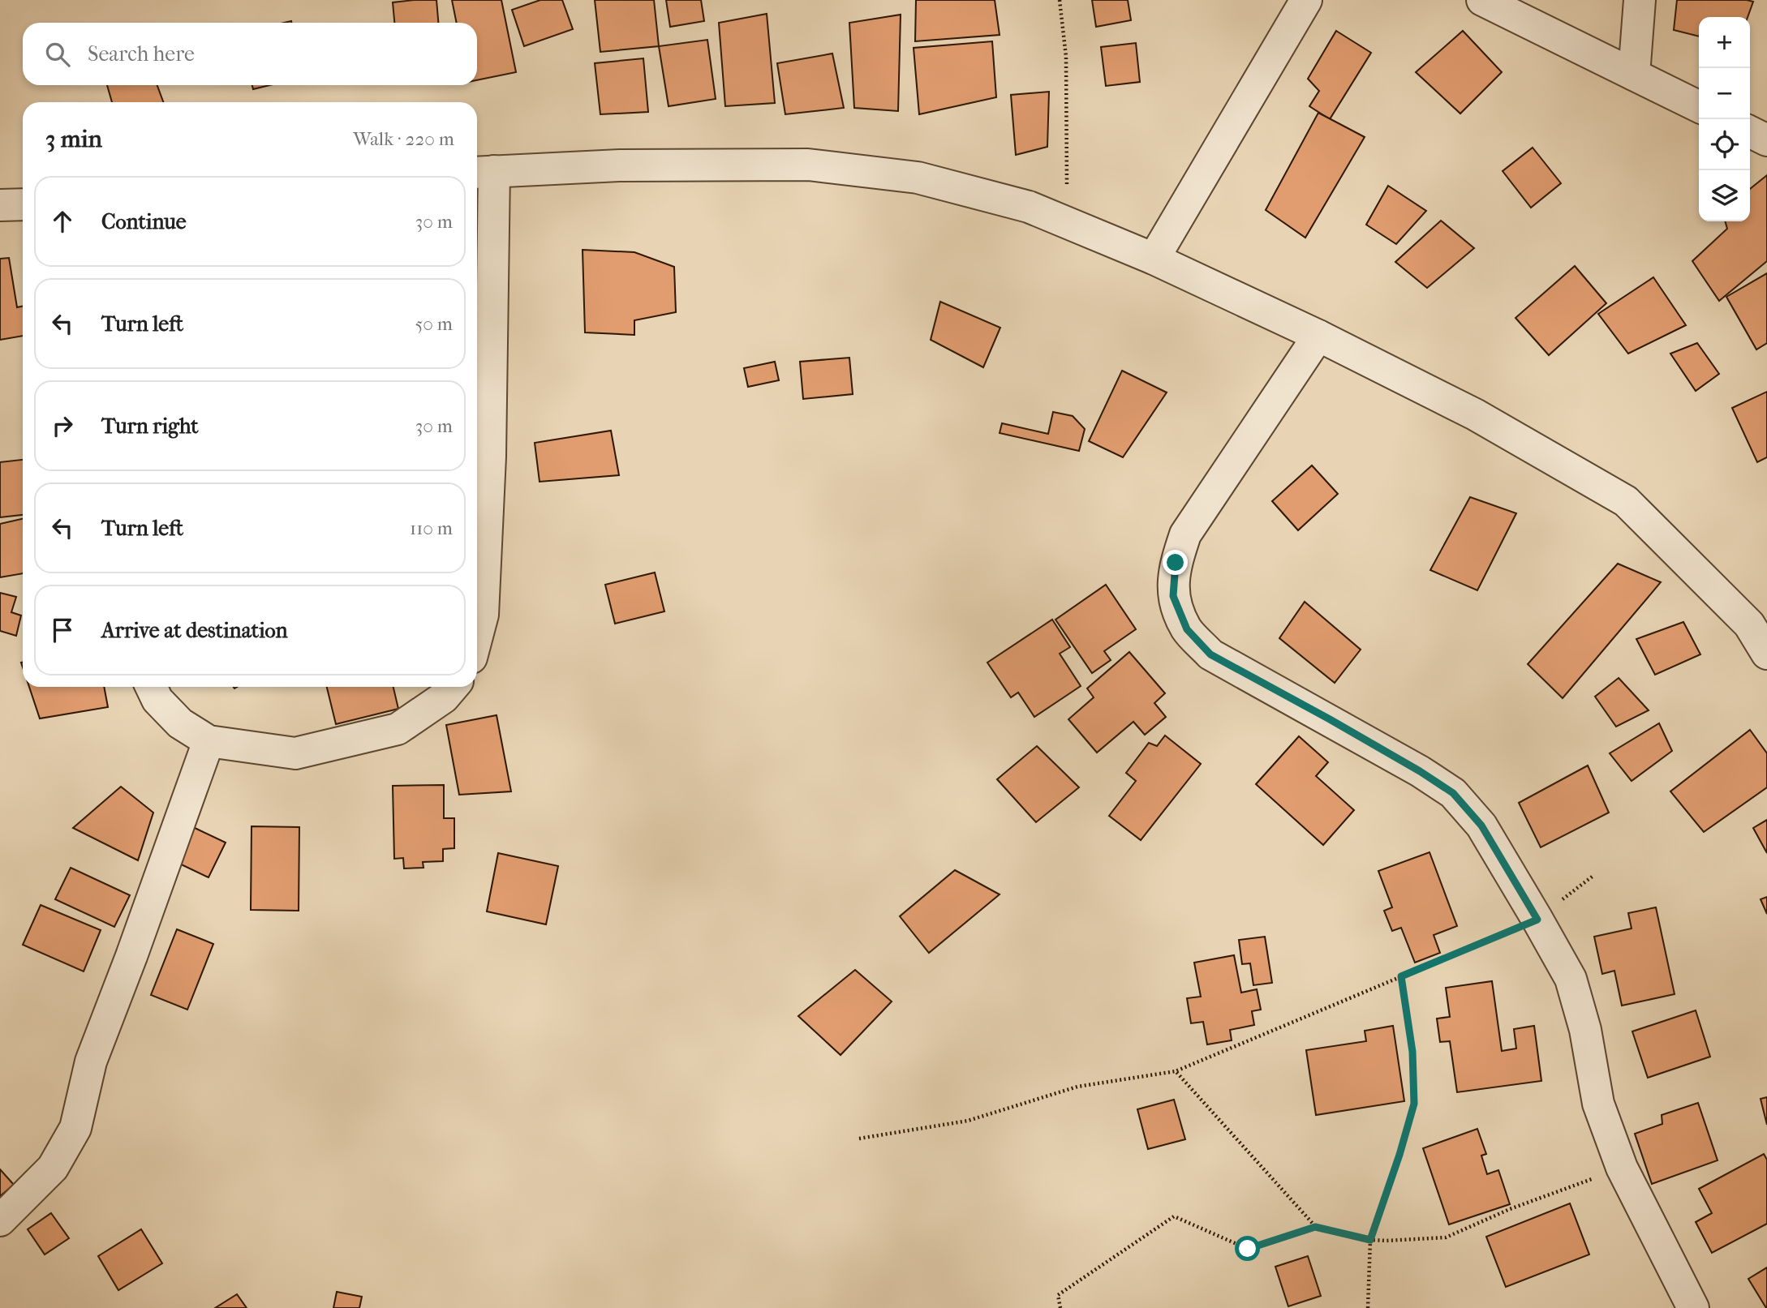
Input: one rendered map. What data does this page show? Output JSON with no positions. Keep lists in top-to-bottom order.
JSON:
{
  "page": {
    "map_buttons": ["+", "−"],
    "search": "Search here",
    "heading": ["3 min", "Walk · 220 m"],
    "list": [
      ["Continue", "30 m"],
      ["Turn left", "50 m"],
      ["Turn right", "30 m"],
      ["Turn left", "110 m"],
      "Arrive at destination"
    ]
  }
}
